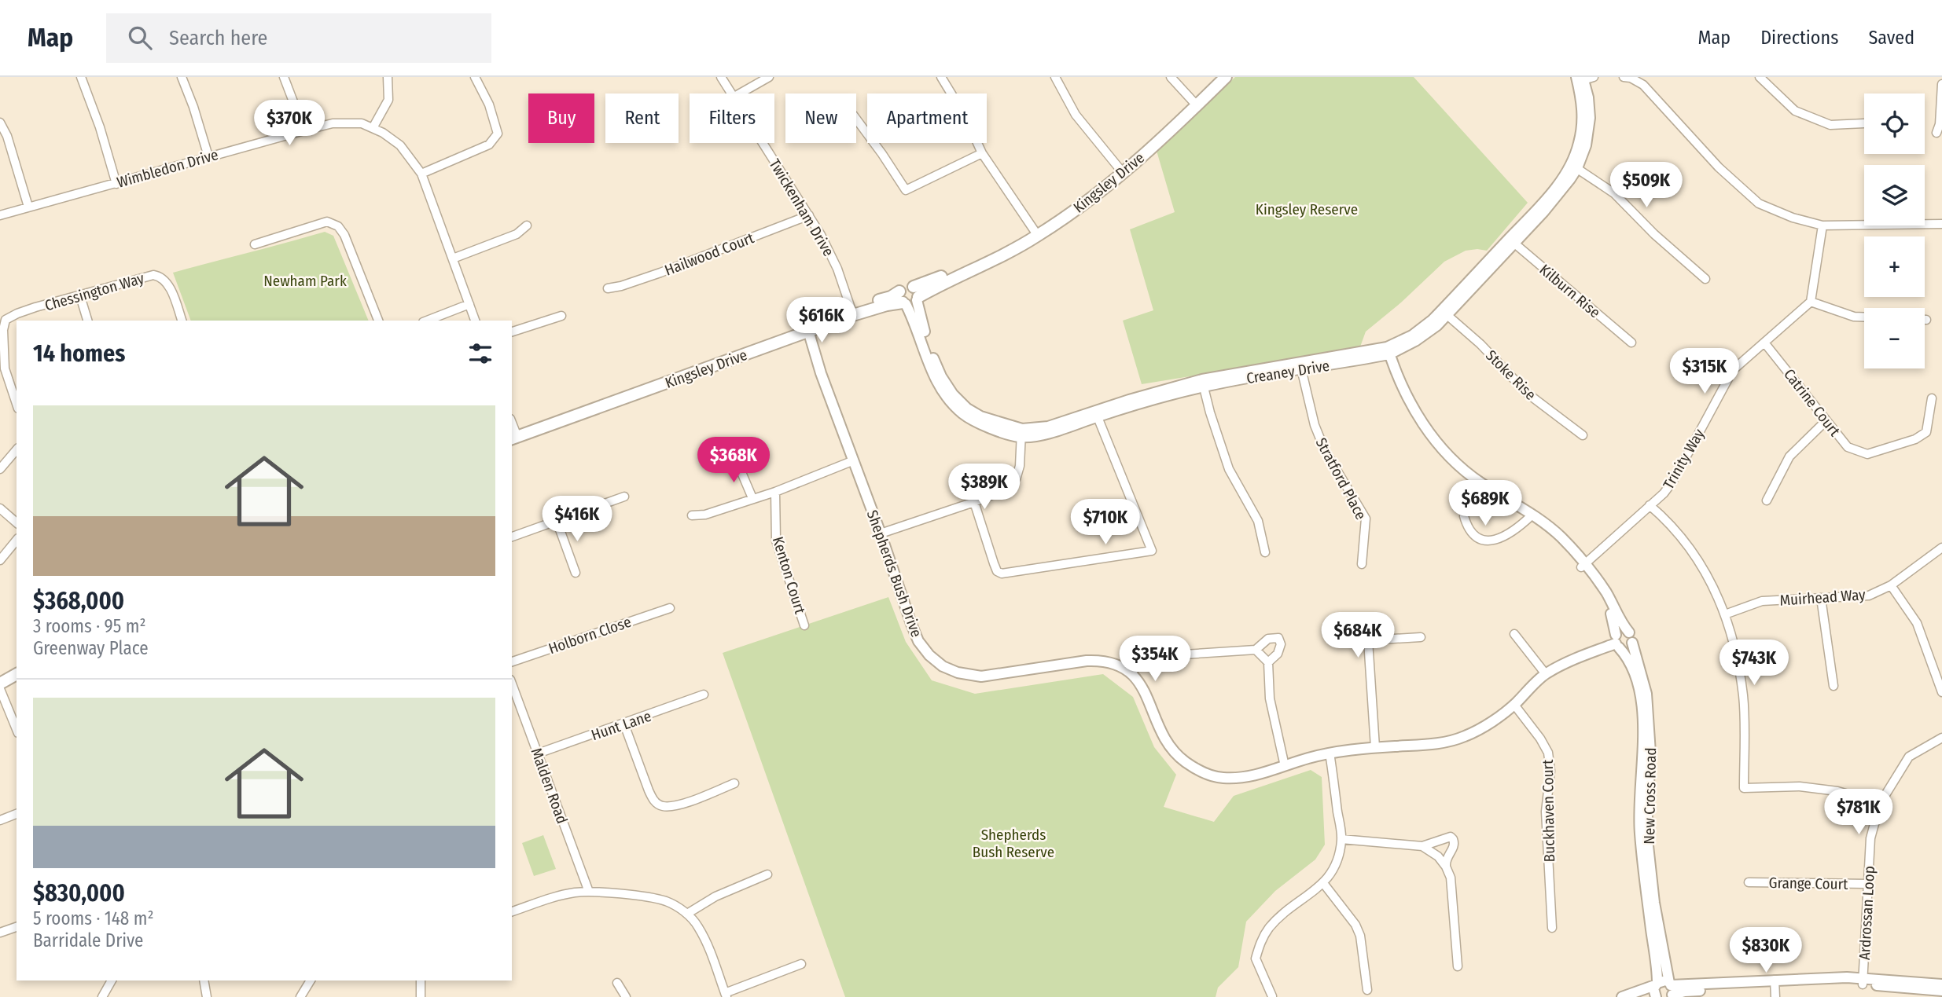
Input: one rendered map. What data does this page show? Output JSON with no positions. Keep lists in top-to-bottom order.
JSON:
{
  "streets": {
    "main road": ["Kingsley Drive"],
    "street": [
      "Wimbledon Drive",
      "Twickenham Drive",
      "Hailwood Court",
      "Kilburn Rise",
      "Chessington Way",
      "Creaney Drive",
      "Stoke Rise",
      "Catrine Court",
      "Trinity Way",
      "Stratford Place",
      "Shepherds Bush Drive",
      "Kenton Court",
      "Muirhead Way",
      "Holborn Close",
      "Hunt Lane",
      "Malden Road",
      "New Cross Road",
      "Buckhaven Court",
      "Grange Court",
      "Ardrossan Loop"
    ]
  },
  "crossings": [
    ["Kingsley Drive", "Twickenham Drive"],
    ["Kingsley Drive", "Creaney Drive"],
    ["Kingsley Drive", "Shepherds Bush Drive"],
    ["Twickenham Drive", "Hailwood Court"],
    ["Kilburn Rise", "Creaney Drive"],
    ["Creaney Drive", "Stoke Rise"],
    ["Creaney Drive", "Stratford Place"],
    ["Creaney Drive", "New Cross Road"],
    ["Catrine Court", "Trinity Way"],
    ["Trinity Way", "New Cross Road"],
    ["Hunt Lane", "Malden Road"],
    ["Grange Court", "Ardrossan Loop"]
  ],
  "parks": ["Kingsley Reserve", "Newham Park", "Shepherds Bush Reserve"],
  "page": {
    "header": "Map",
    "search": "Search here",
    "nav": ["Map", "Directions", "Saved"],
    "map_buttons": ["+", "−"],
    "chip": [
      "Buy",
      "Rent",
      "Filters",
      "New",
      "Apartment"
    ],
    "price": [
      "$370K",
      "$509K",
      "$616K",
      "$315K",
      "$368K",
      "$389K",
      "$689K",
      "$416K",
      "$710K",
      "$684K",
      "$354K",
      "$743K",
      "$781K",
      "$830K"
    ],
    "heading": "14 homes",
    "list": [
      {
        "name": "$368,000",
        "note": "3 rooms · 95 m² · Greenway Place"
      },
      {
        "name": "$830,000",
        "note": "5 rooms · 148 m² · Barridale Drive"
      }
    ]
  }
}
